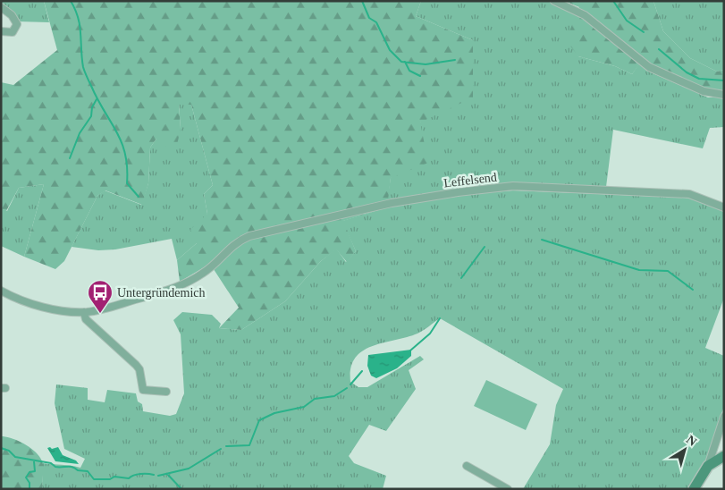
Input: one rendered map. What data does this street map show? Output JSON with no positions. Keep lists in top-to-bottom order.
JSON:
{
  "streets": {
    "street": ["Leffelsend"]
  },
  "places": {
    "bus stop": ["Untergründemich"]
  },
  "north": "top right"
}
